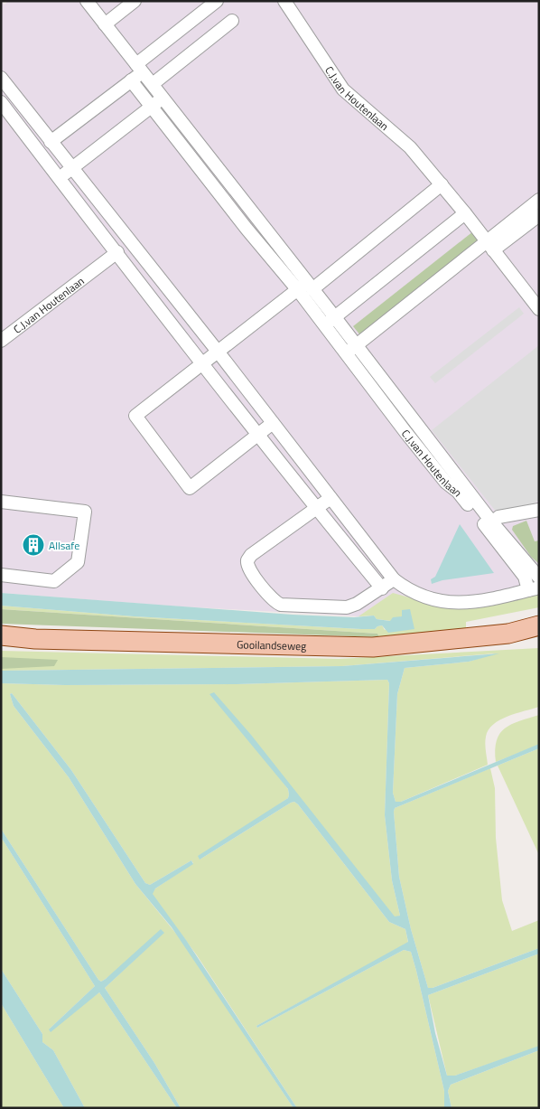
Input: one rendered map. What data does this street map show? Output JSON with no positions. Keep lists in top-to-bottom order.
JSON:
{
  "streets": {
    "main road": ["Gooilandseweg"],
    "street": ["C.J.van Houtenlaan"]
  },
  "places": {
    "building": ["Allsafe"]
  }
}
